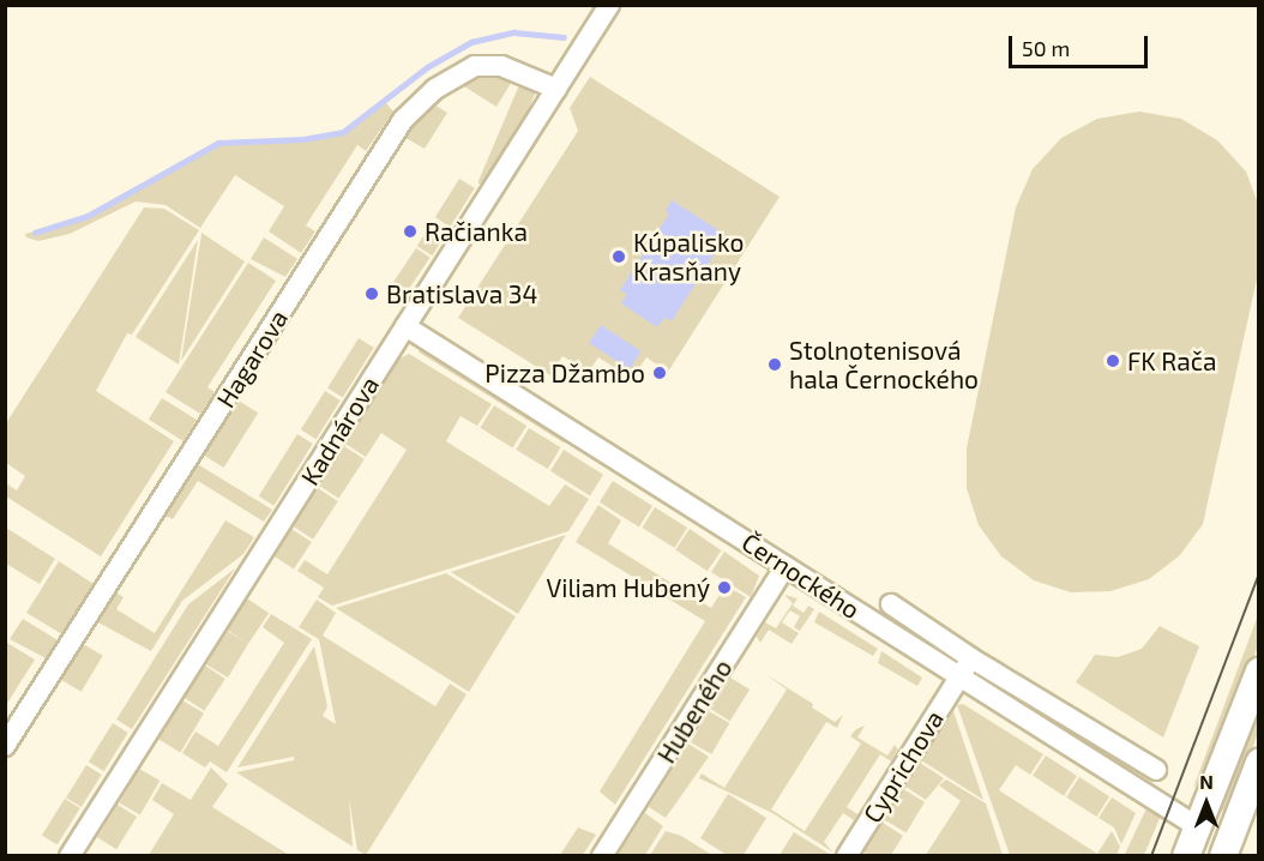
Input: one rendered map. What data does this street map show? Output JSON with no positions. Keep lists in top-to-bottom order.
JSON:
{
  "streets": {
    "street": [
      "Hagarova",
      "Kadnárova",
      "Černockého",
      "Hubeného",
      "Cyprichova"
    ]
  },
  "crossings": [
    ["Hagarova", "Kadnárova"],
    ["Kadnárova", "Černockého"],
    ["Černockého", "Hubeného"],
    ["Černockého", "Cyprichova"]
  ],
  "places": [
    "Račianka",
    "Kúpalisko Krasňany",
    "Bratislava 34",
    "FK Rača",
    "Stolnotenisová hala Černockého",
    "Pizza Džambo",
    "Viliam Hubený"
  ],
  "scale_bar": "50 m",
  "north": "top"
}
